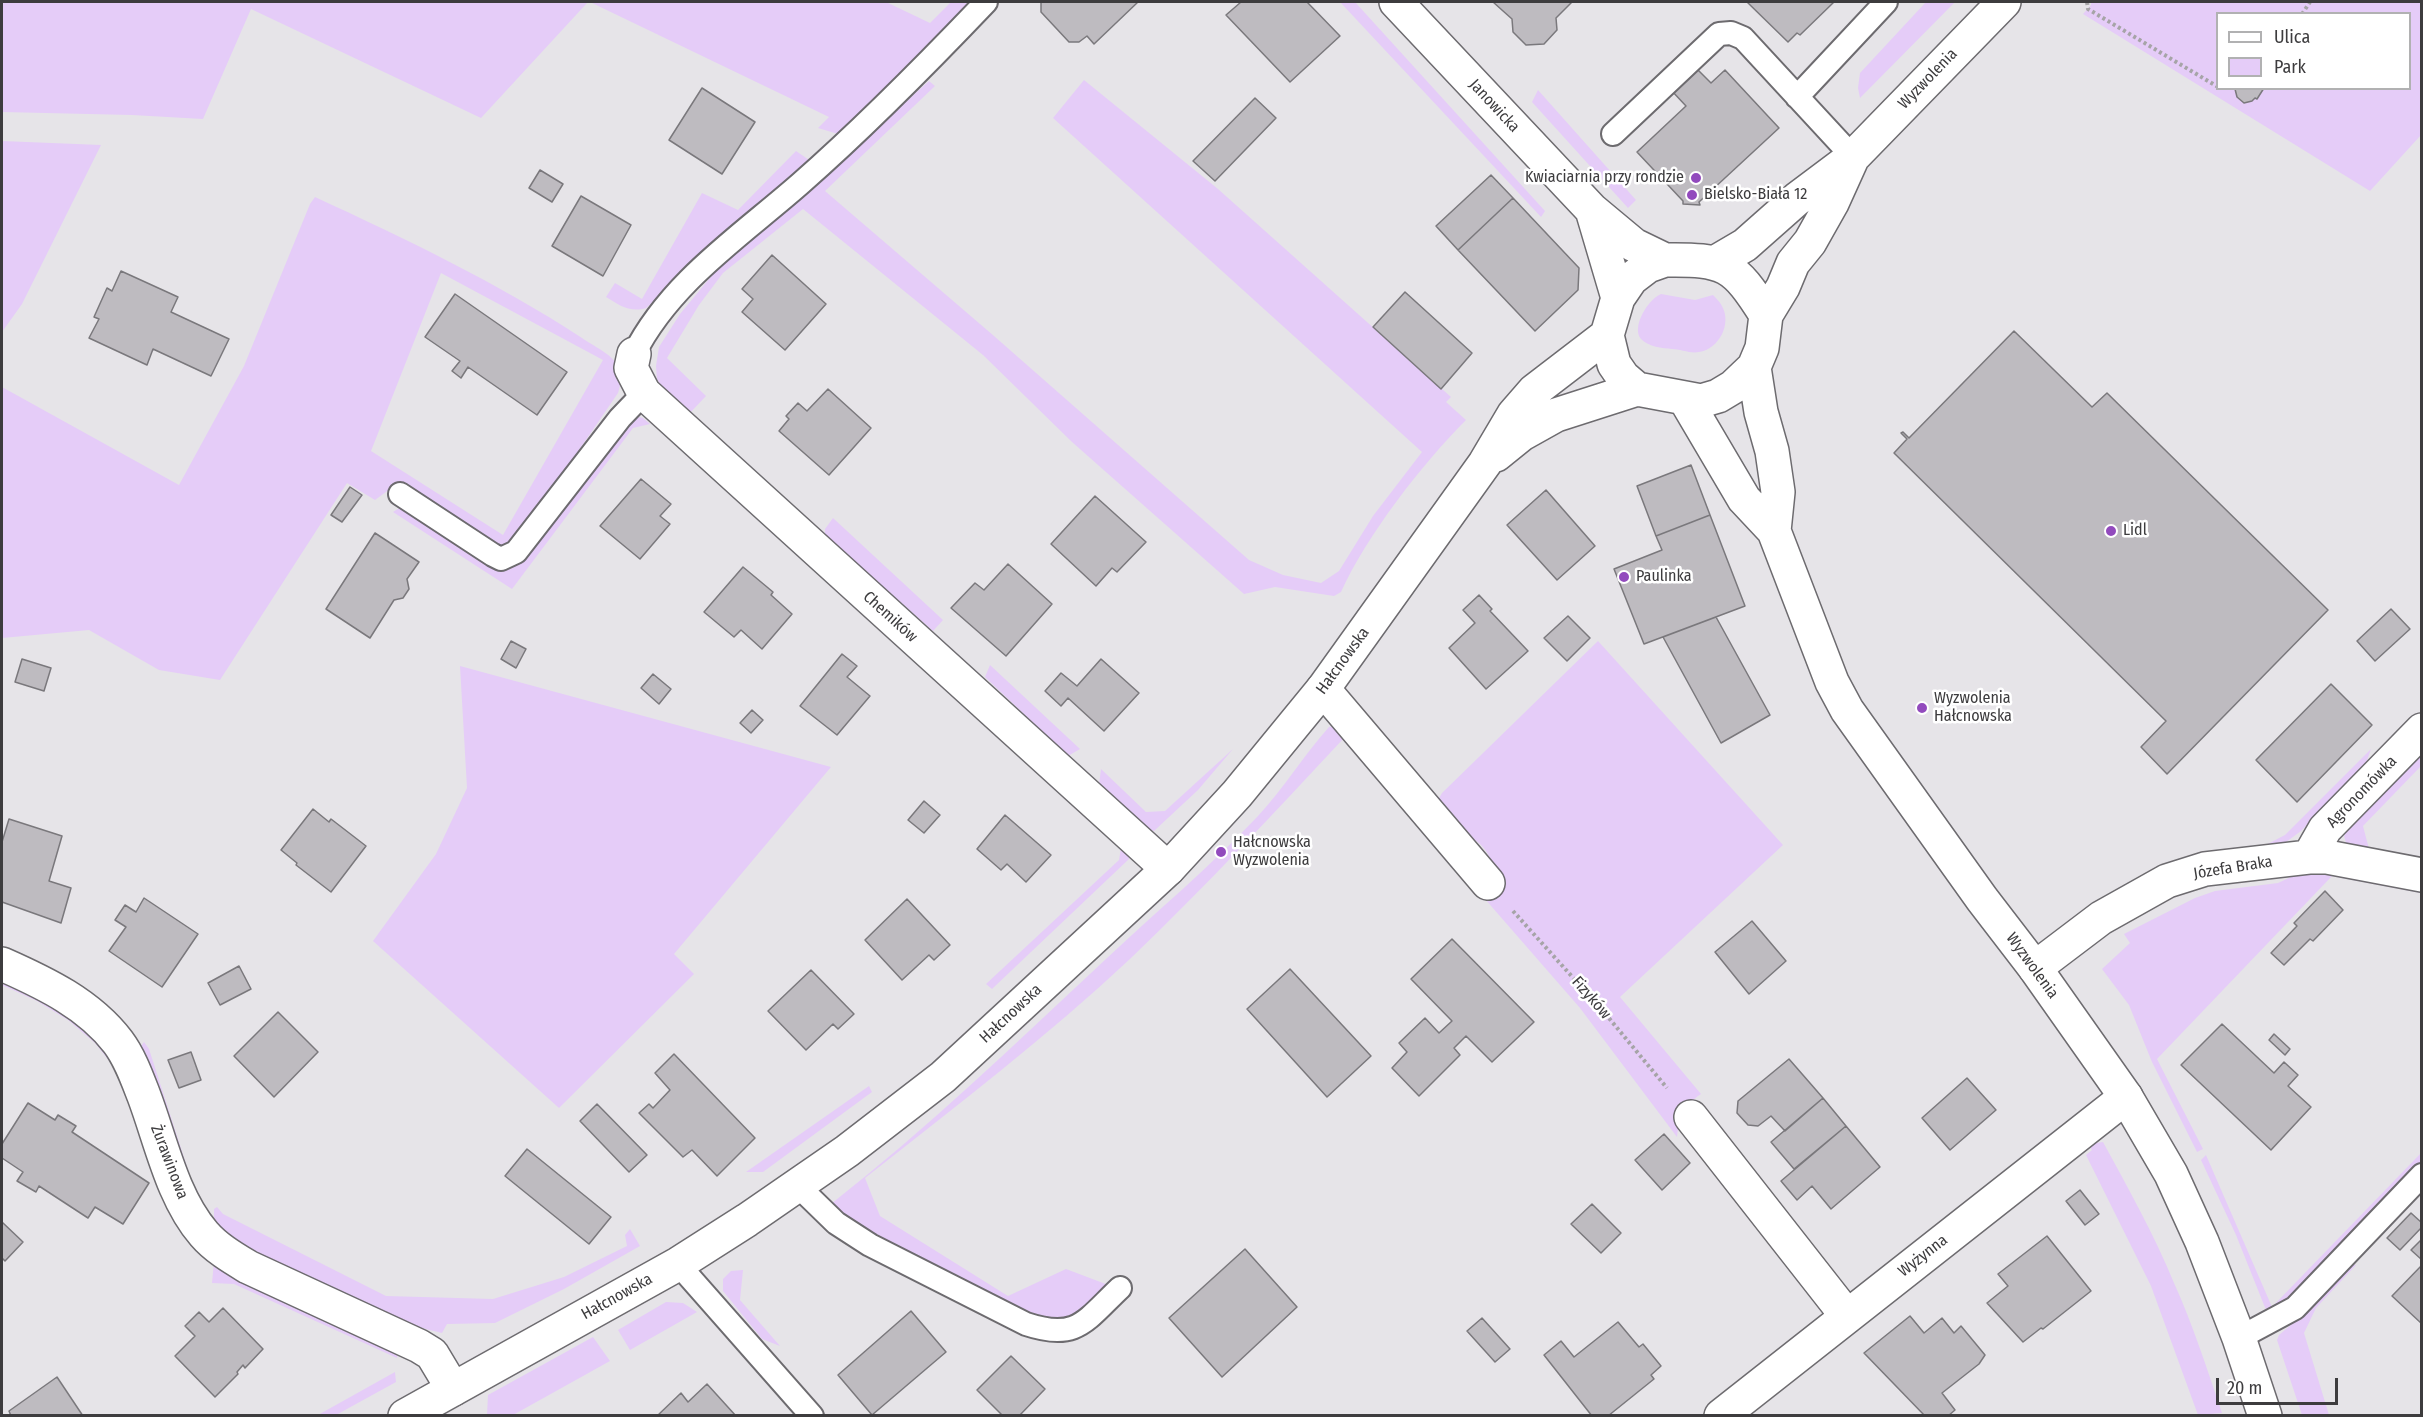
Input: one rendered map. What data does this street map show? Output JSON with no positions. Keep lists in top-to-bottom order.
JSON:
{
  "streets": {
    "street": [
      "Wyzwolenia",
      "Janowicka",
      "Chemików",
      "Hałcnowska",
      "Agronomówka",
      "Józefa Braka",
      "Żurawinowa",
      "Wyżynna"
    ],
    "path": ["Fizyków"]
  },
  "crossings": [
    ["Wyzwolenia", "Janowicka"],
    ["Wyzwolenia", "Hałcnowska"],
    ["Wyzwolenia", "Józefa Braka"],
    ["Wyzwolenia", "Wyżynna"],
    ["Janowicka", "Hałcnowska"],
    ["Chemików", "Hałcnowska"],
    ["Hałcnowska", "Żurawinowa"],
    ["Agronomówka", "Józefa Braka"]
  ],
  "places": [
    "Kwiaciarnia przy rondzie",
    "Bielsko-Biała 12",
    "Lidl",
    "Paulinka",
    "Wyzwolenia Hałcnowska",
    "Hałcnowska Wyzwolenia"
  ],
  "legend": ["Ulica", "Park"],
  "scale_bar": "20 m"
}
